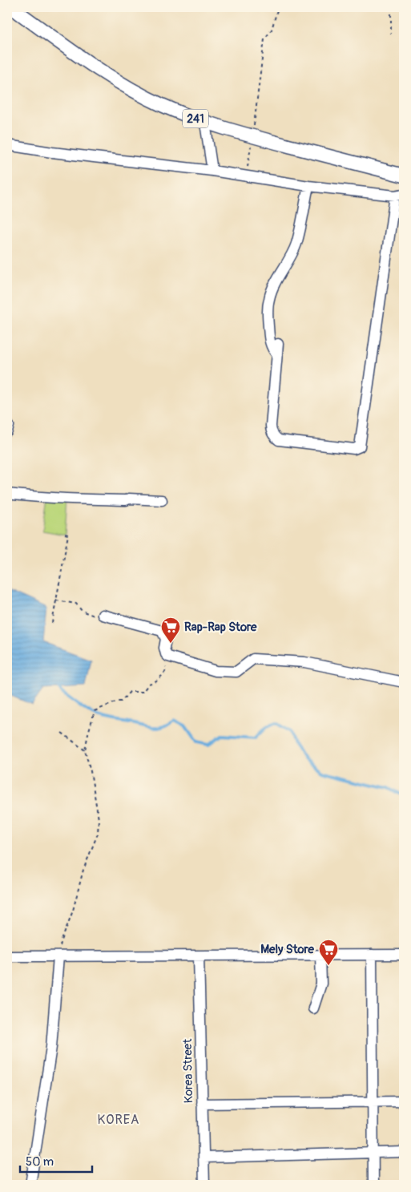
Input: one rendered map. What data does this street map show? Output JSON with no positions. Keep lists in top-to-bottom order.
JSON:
{
  "streets": {
    "main road": ["241"],
    "street": ["Korea Street"]
  },
  "districts": ["KOREA"],
  "places": {
    "supermarket": ["Rap-Rap Store", "Mely Store"]
  },
  "scale_bar": "50 m"
}
